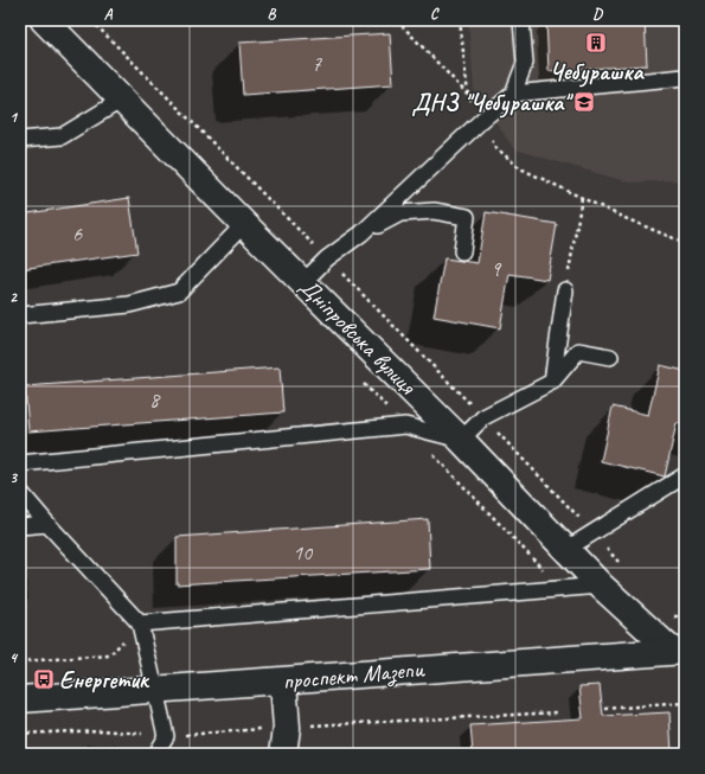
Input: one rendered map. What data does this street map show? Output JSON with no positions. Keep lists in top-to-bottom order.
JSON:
{
  "streets": {
    "street": ["Дніпровська вулиця", "проспект Мазепи"]
  },
  "crossings": [
    ["Дніпровська вулиця", "проспект Мазепи"]
  ],
  "places": {
    "building": ["Чебурашка"],
    "school or university": ["ДНЗ \"Чебурашка\""],
    "bus stop": ["Енергетик"]
  },
  "house_numbers": [
    "7",
    "6",
    "9",
    "8",
    "10"
  ],
  "grid": {
    "columns": [
      "A",
      "B",
      "C",
      "D"
    ],
    "rows": [
      "1",
      "2",
      "3",
      "4"
    ]
  }
}
